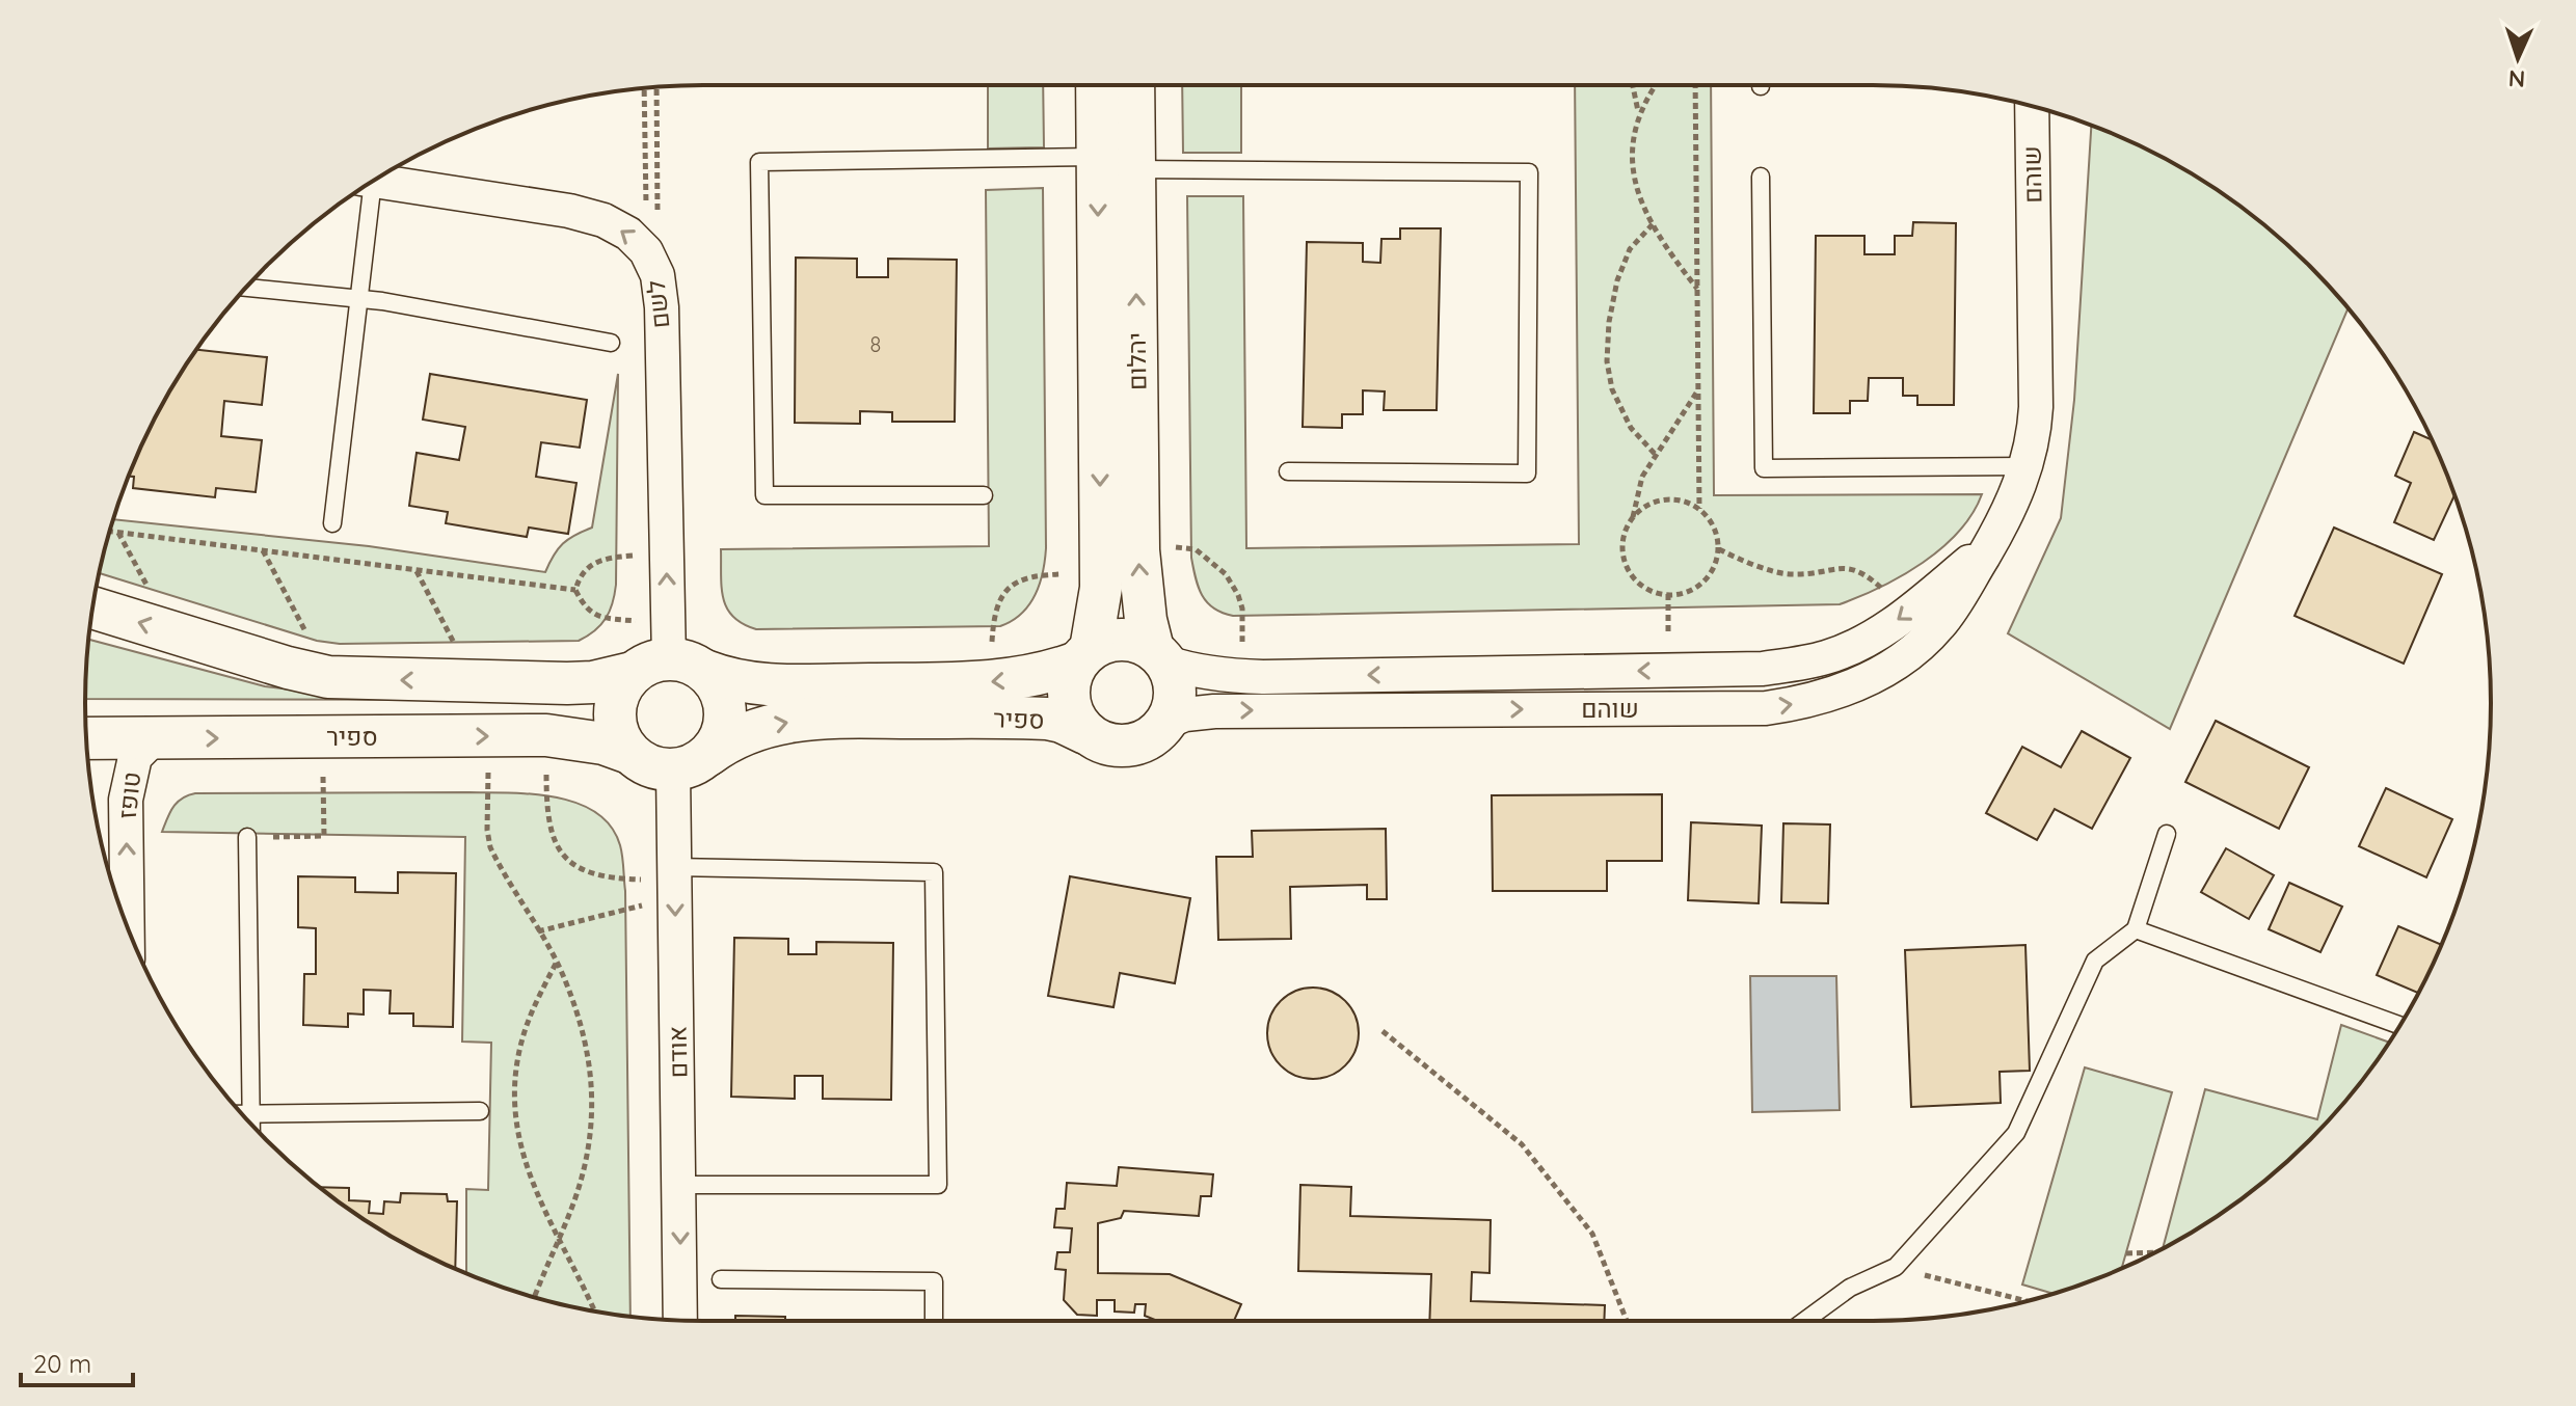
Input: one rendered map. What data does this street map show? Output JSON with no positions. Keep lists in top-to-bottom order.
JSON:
{
  "streets": {
    "street": [
      "שוהם",
      "לשם",
      "יהלום",
      "ספיר",
      "טופז",
      "אודם"
    ]
  },
  "crossings": [
    ["שוהם", "יהלום"],
    ["שוהם", "ספיר"],
    ["לשם", "ספיר"],
    ["לשם", "אודם"],
    ["יהלום", "ספיר"],
    ["ספיר", "טופז"],
    ["ספיר", "אודם"]
  ],
  "one_way": ["לשם", "טופז", "אודם"],
  "house_numbers": ["8"],
  "scale_bar": "20 m",
  "north": "bottom"
}
